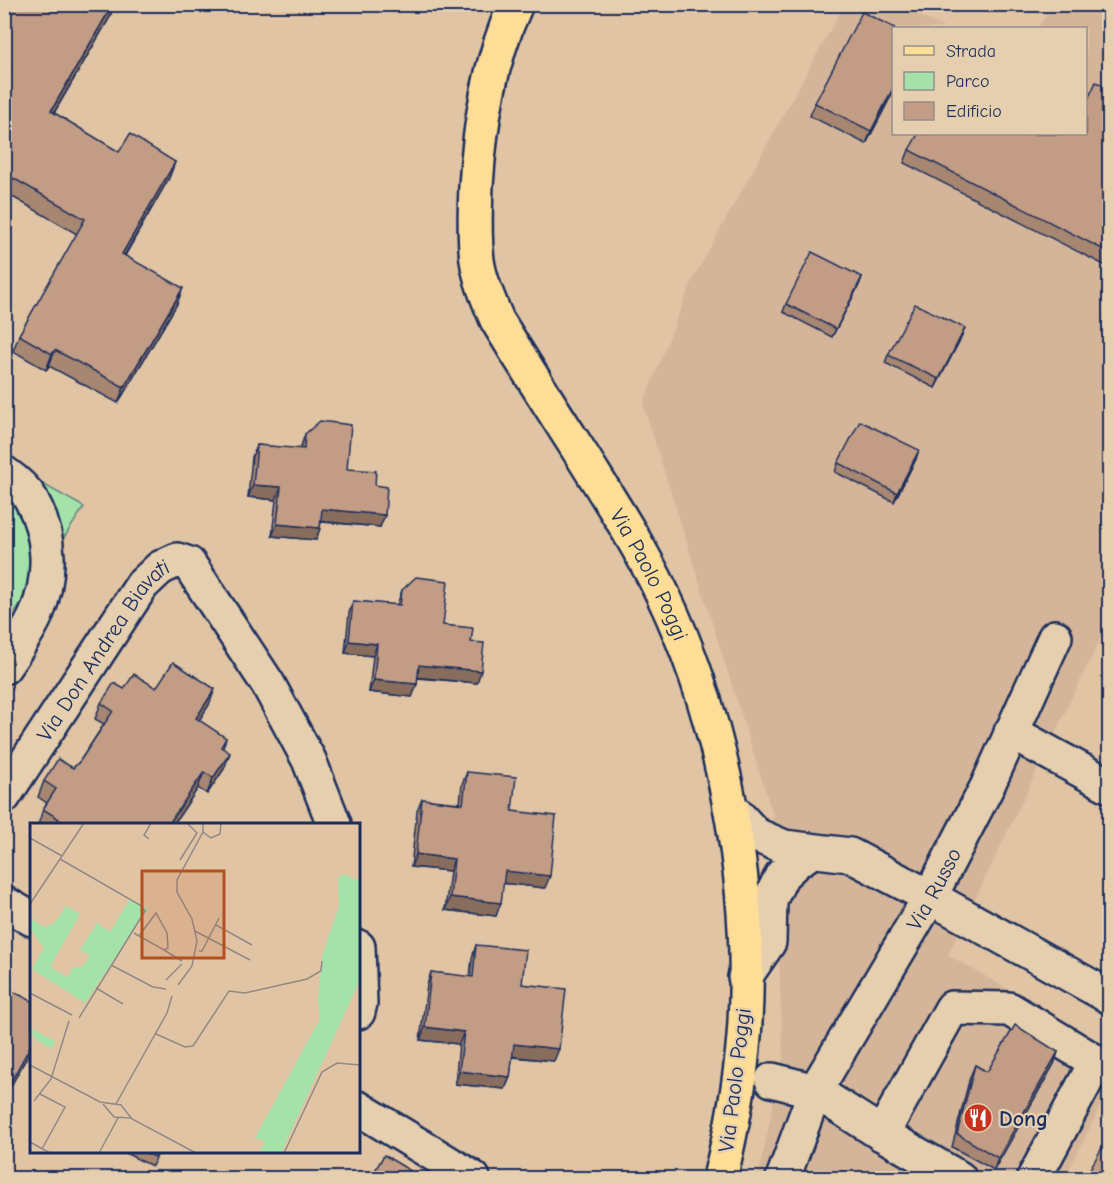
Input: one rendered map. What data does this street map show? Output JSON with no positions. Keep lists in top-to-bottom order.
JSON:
{
  "streets": {
    "main road": ["Via Paolo Poggi"],
    "street": ["Via Don Andrea Biavati", "Via Russo"]
  },
  "places": {
    "restaurant": ["Dong"]
  },
  "legend": ["Strada", "Parco", "Edificio"]
}
